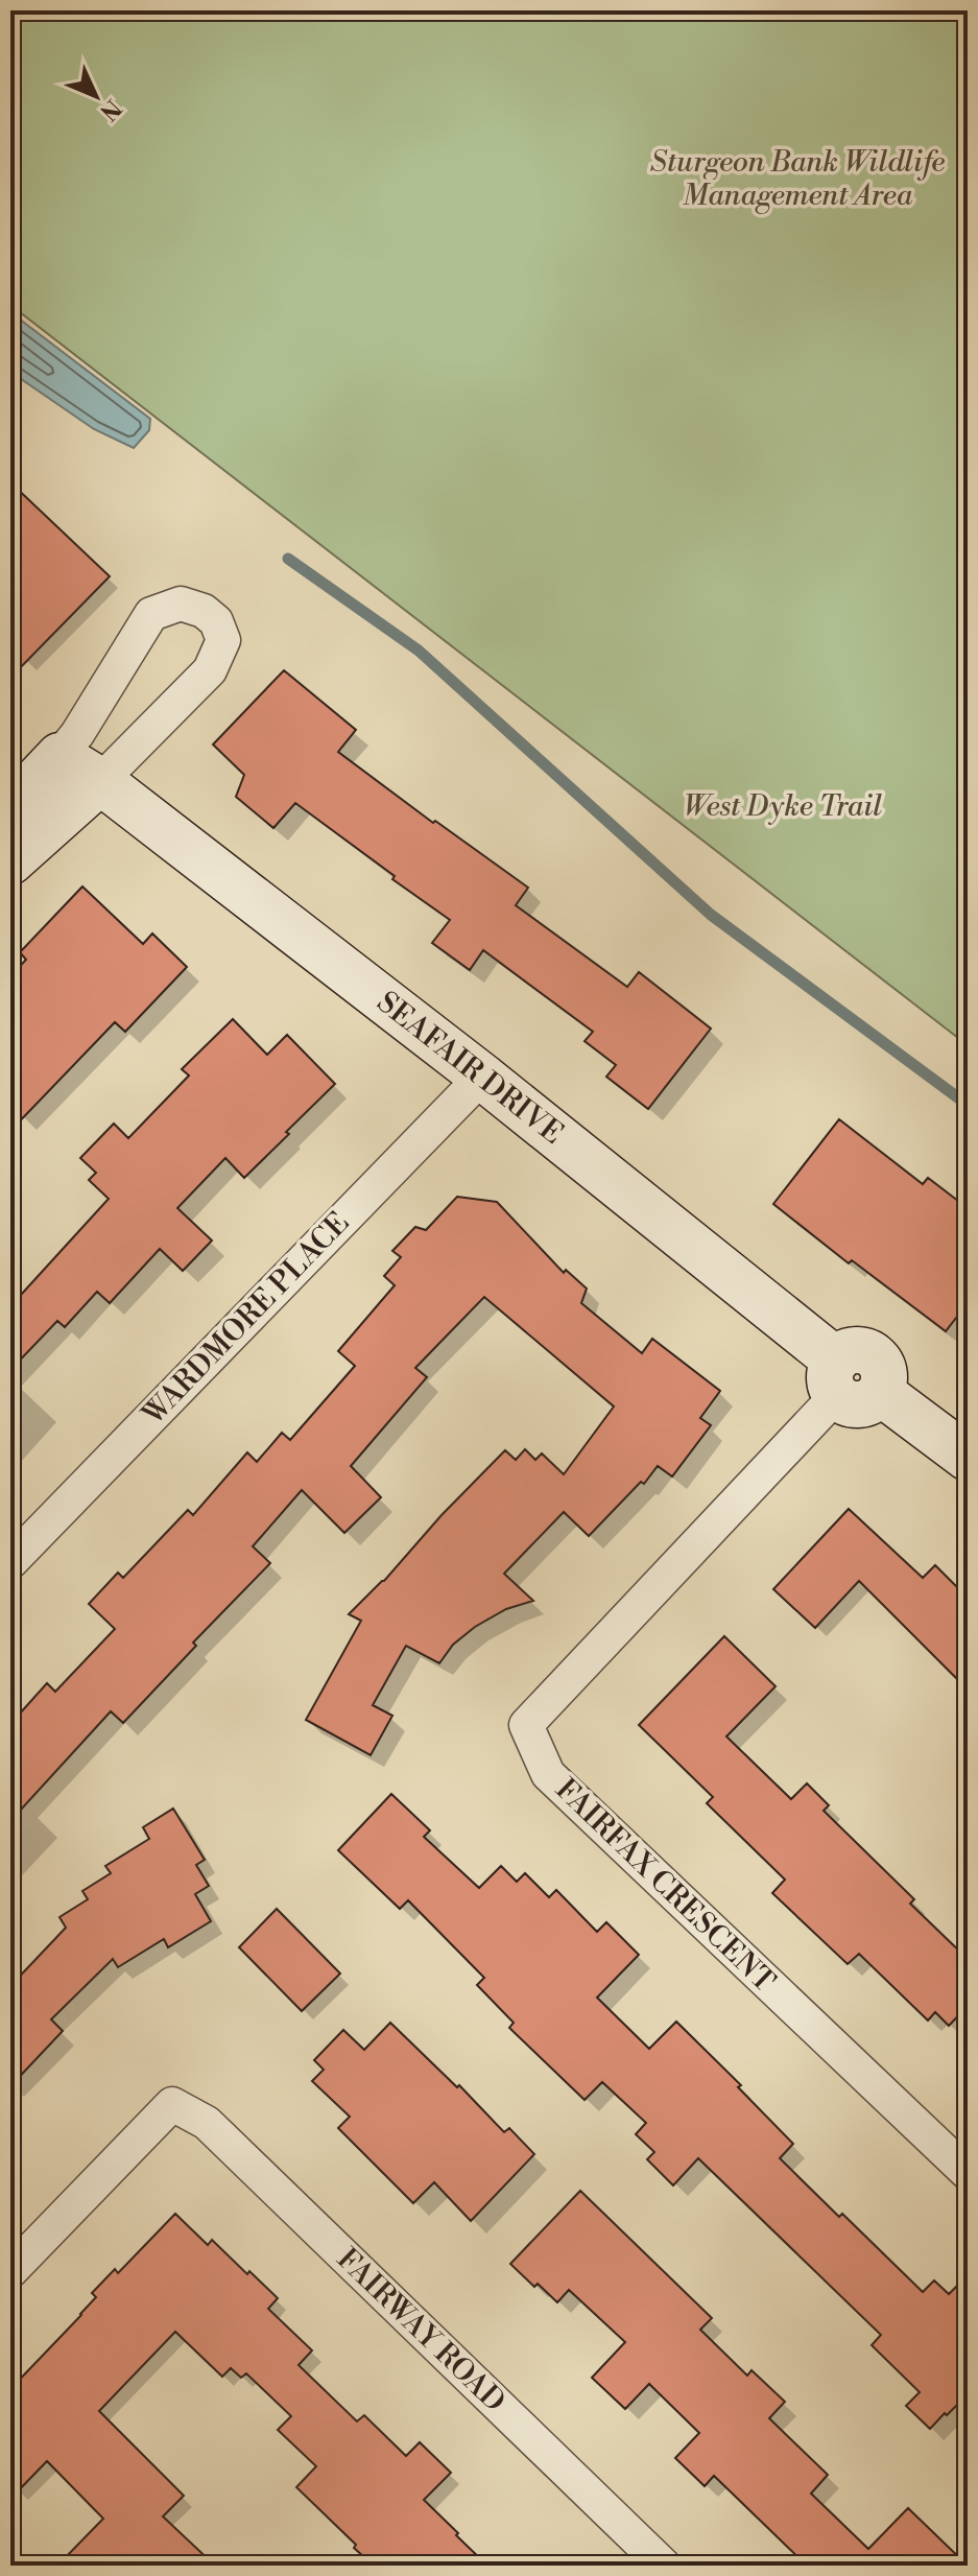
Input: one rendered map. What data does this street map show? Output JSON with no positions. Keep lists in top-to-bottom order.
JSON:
{
  "streets": {
    "street": [
      "SEAFAIR DRIVE",
      "WARDMORE PLACE",
      "FAIRFAX CRESCENT",
      "FAIRWAY ROAD"
    ]
  },
  "crossings": [
    ["SEAFAIR DRIVE", "WARDMORE PLACE"],
    ["SEAFAIR DRIVE", "FAIRFAX CRESCENT"]
  ],
  "parks": ["Sturgeon Bank Wildlife Management Area", "West Dyke Trail"],
  "north": "bottom right"
}
